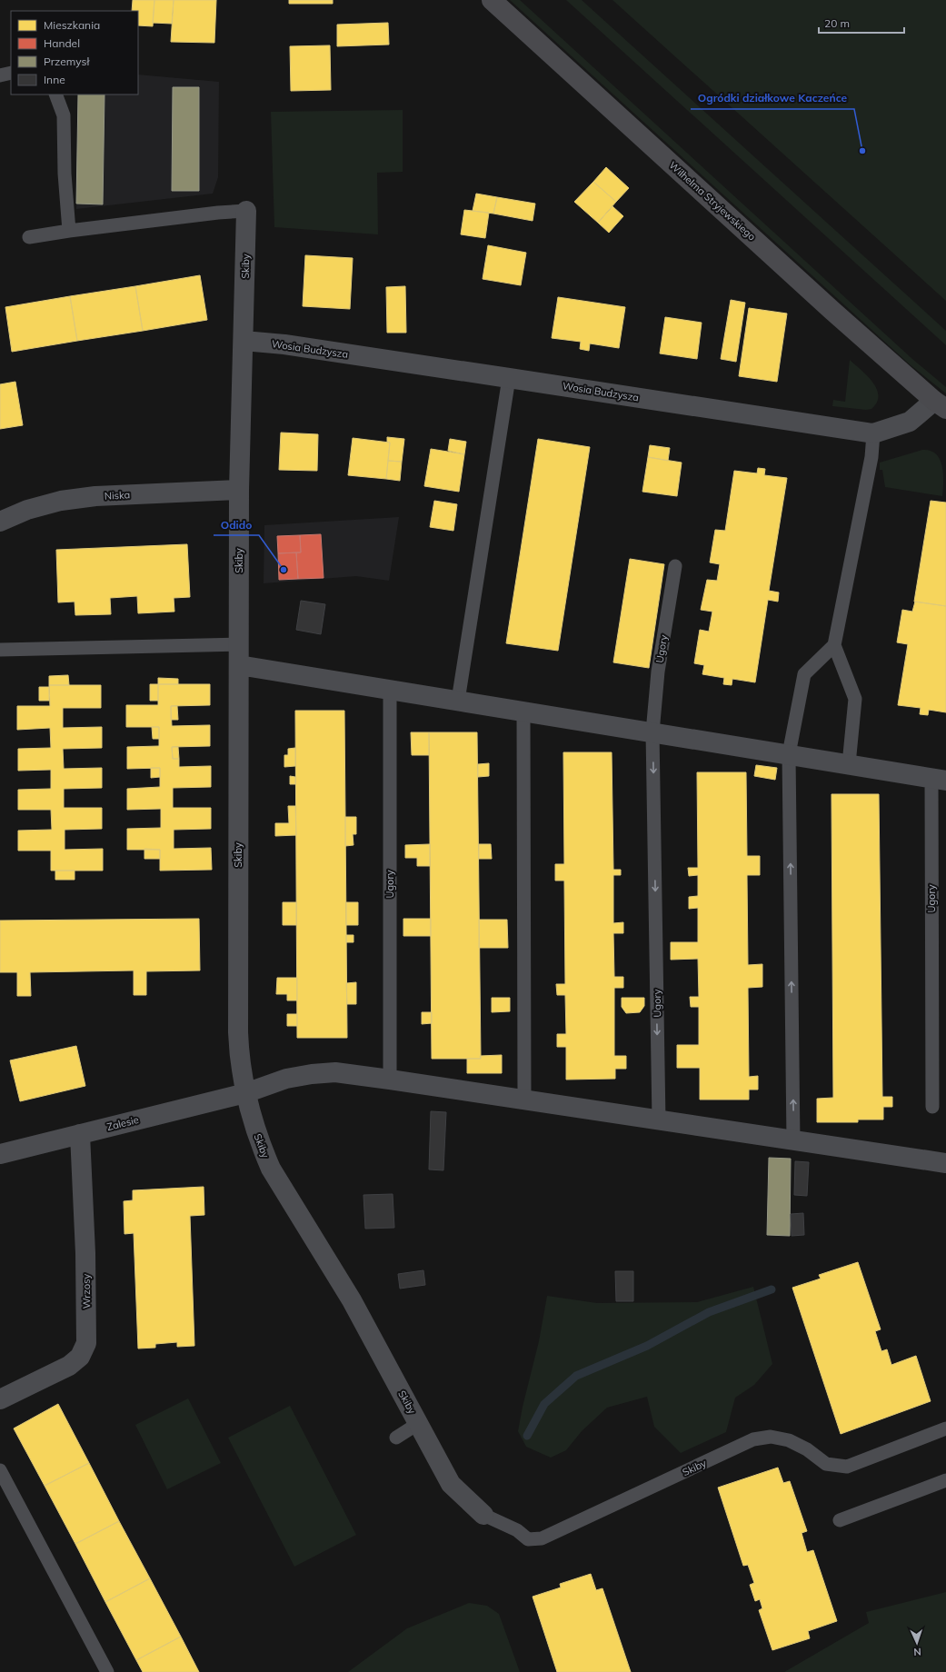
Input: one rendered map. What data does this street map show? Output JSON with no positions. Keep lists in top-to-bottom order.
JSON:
{
  "streets": {
    "street": [
      "Wilhelma Stryjewskiego",
      "Skiby",
      "Wosia Budzysza",
      "Niska",
      "Ugory",
      "Zalesie",
      "Wrzosy"
    ]
  },
  "crossings": [
    ["Wilhelma Stryjewskiego", "Wosia Budzysza"],
    ["Skiby", "Wosia Budzysza"],
    ["Skiby", "Niska"],
    ["Skiby", "Ugory"],
    ["Skiby", "Zalesie"],
    ["Zalesie", "Wrzosy"]
  ],
  "places": ["Ogródki działkowe Kaczeńce", "Odido"],
  "legend": [
    "Mieszkania",
    "Handel",
    "Przemysł",
    "Inne"
  ],
  "scale_bar": "20 m",
  "north": "bottom"
}
